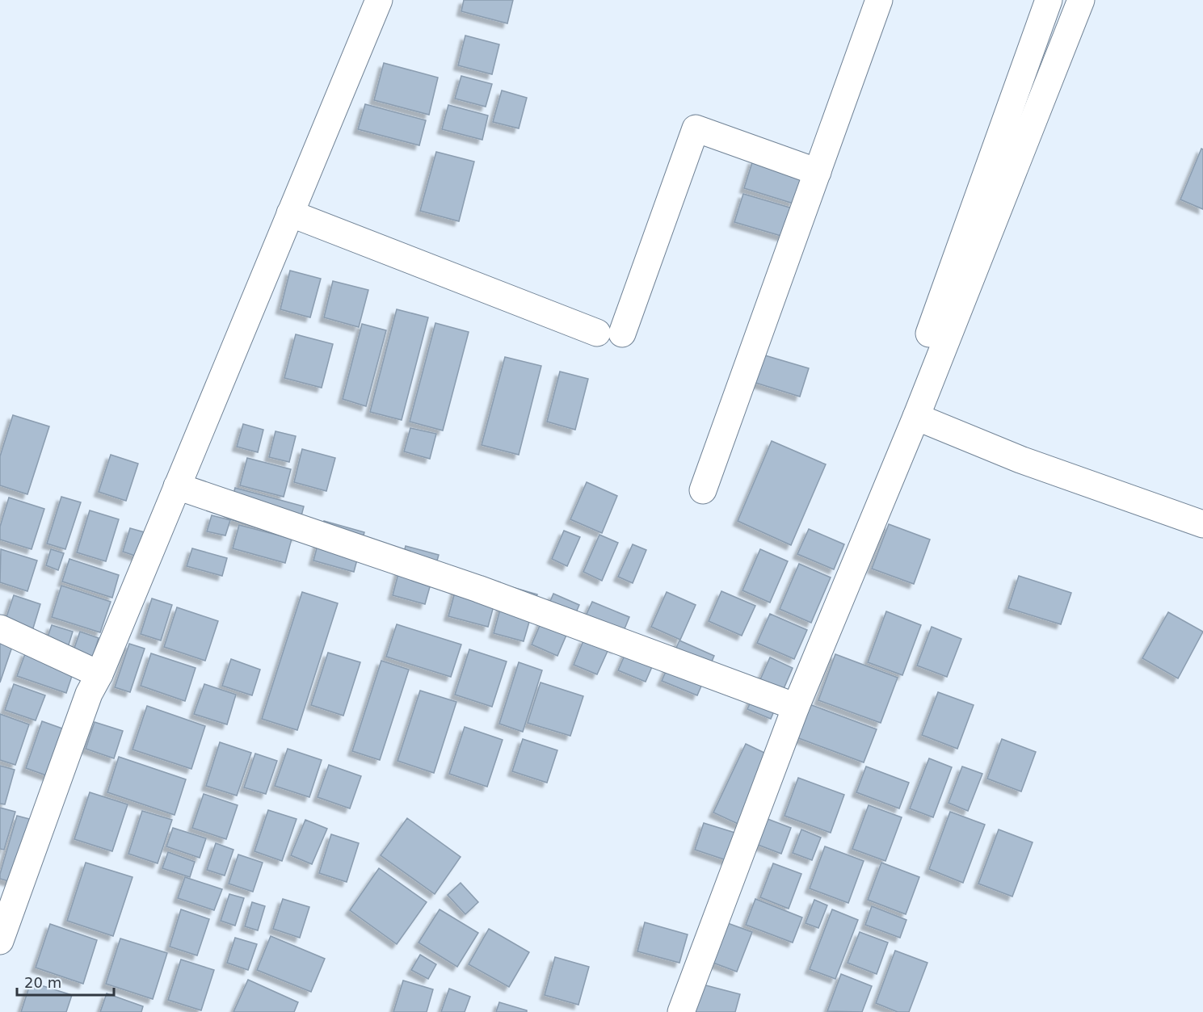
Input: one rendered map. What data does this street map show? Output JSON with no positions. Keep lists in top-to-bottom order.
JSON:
{
  "scale_bar": "20 m"
}
